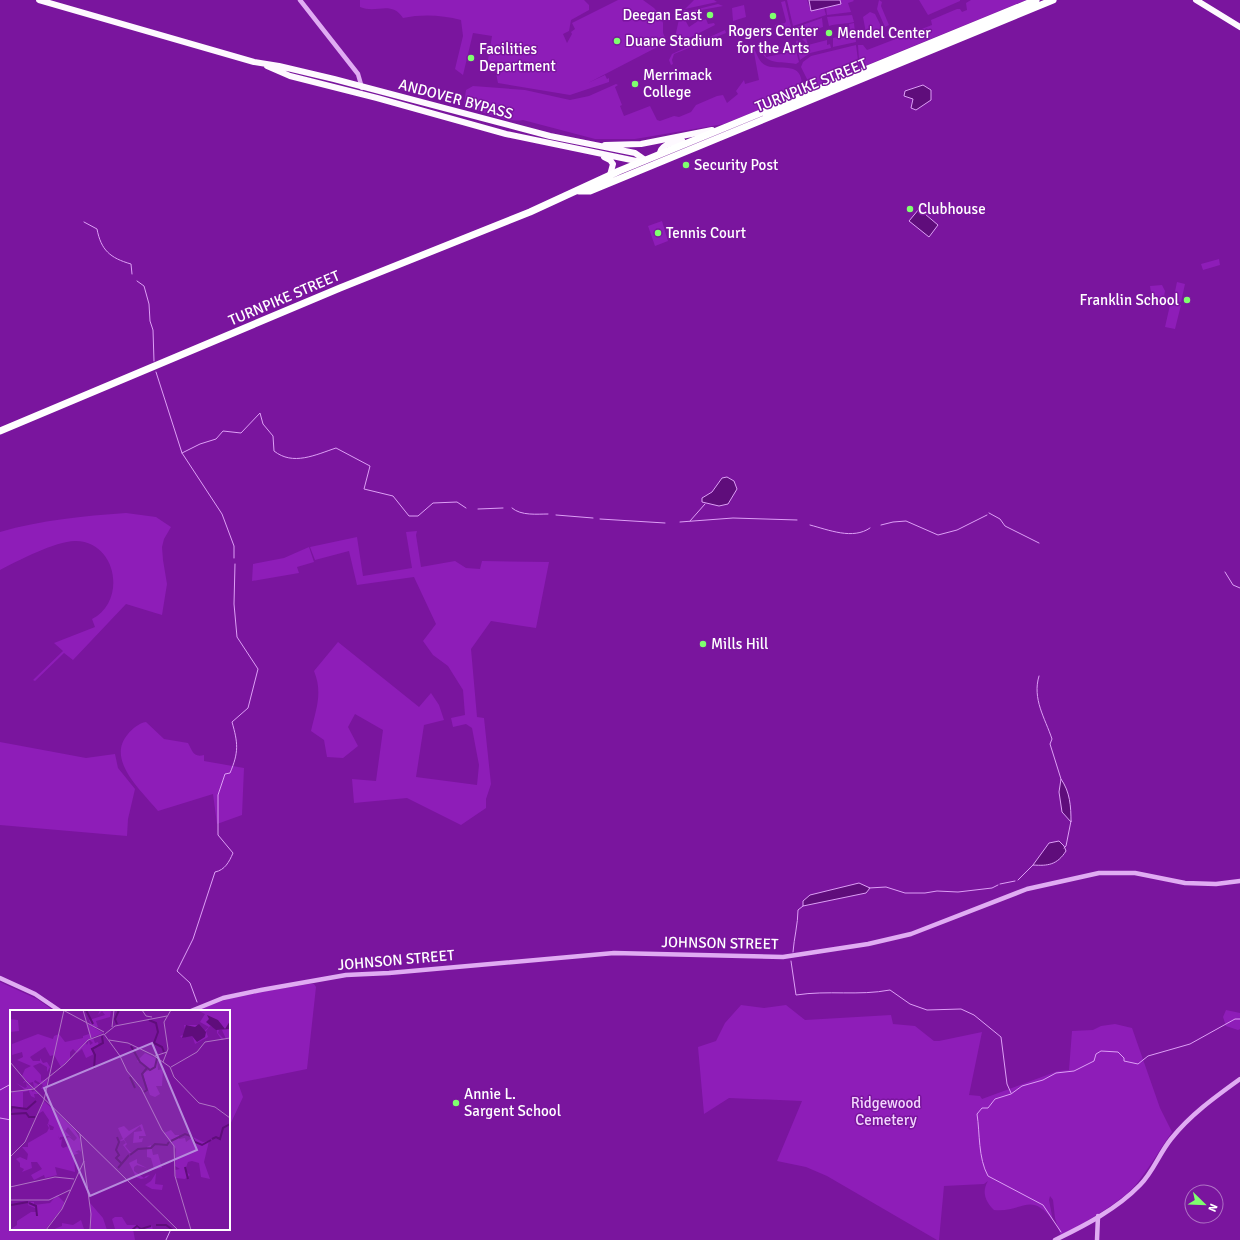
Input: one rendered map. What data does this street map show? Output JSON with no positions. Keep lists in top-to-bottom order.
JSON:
{
  "streets": {
    "highway": ["TURNPIKE STREET"],
    "main road": ["ANDOVER BYPASS"],
    "street": ["JOHNSON STREET"]
  },
  "crossings": [
    ["TURNPIKE STREET", "ANDOVER BYPASS"]
  ],
  "parks": ["Ridgewood Cemetery"],
  "places": [
    "Deegan East",
    "Rogers Center for the Arts",
    "Mendel Center",
    "Duane Stadium",
    "Facilities Department",
    "Merrimack College",
    "Security Post",
    "Clubhouse",
    "Tennis Court",
    "Franklin School",
    "Mills Hill",
    "Annie L. Sargent School"
  ],
  "north": "bottom right"
}
